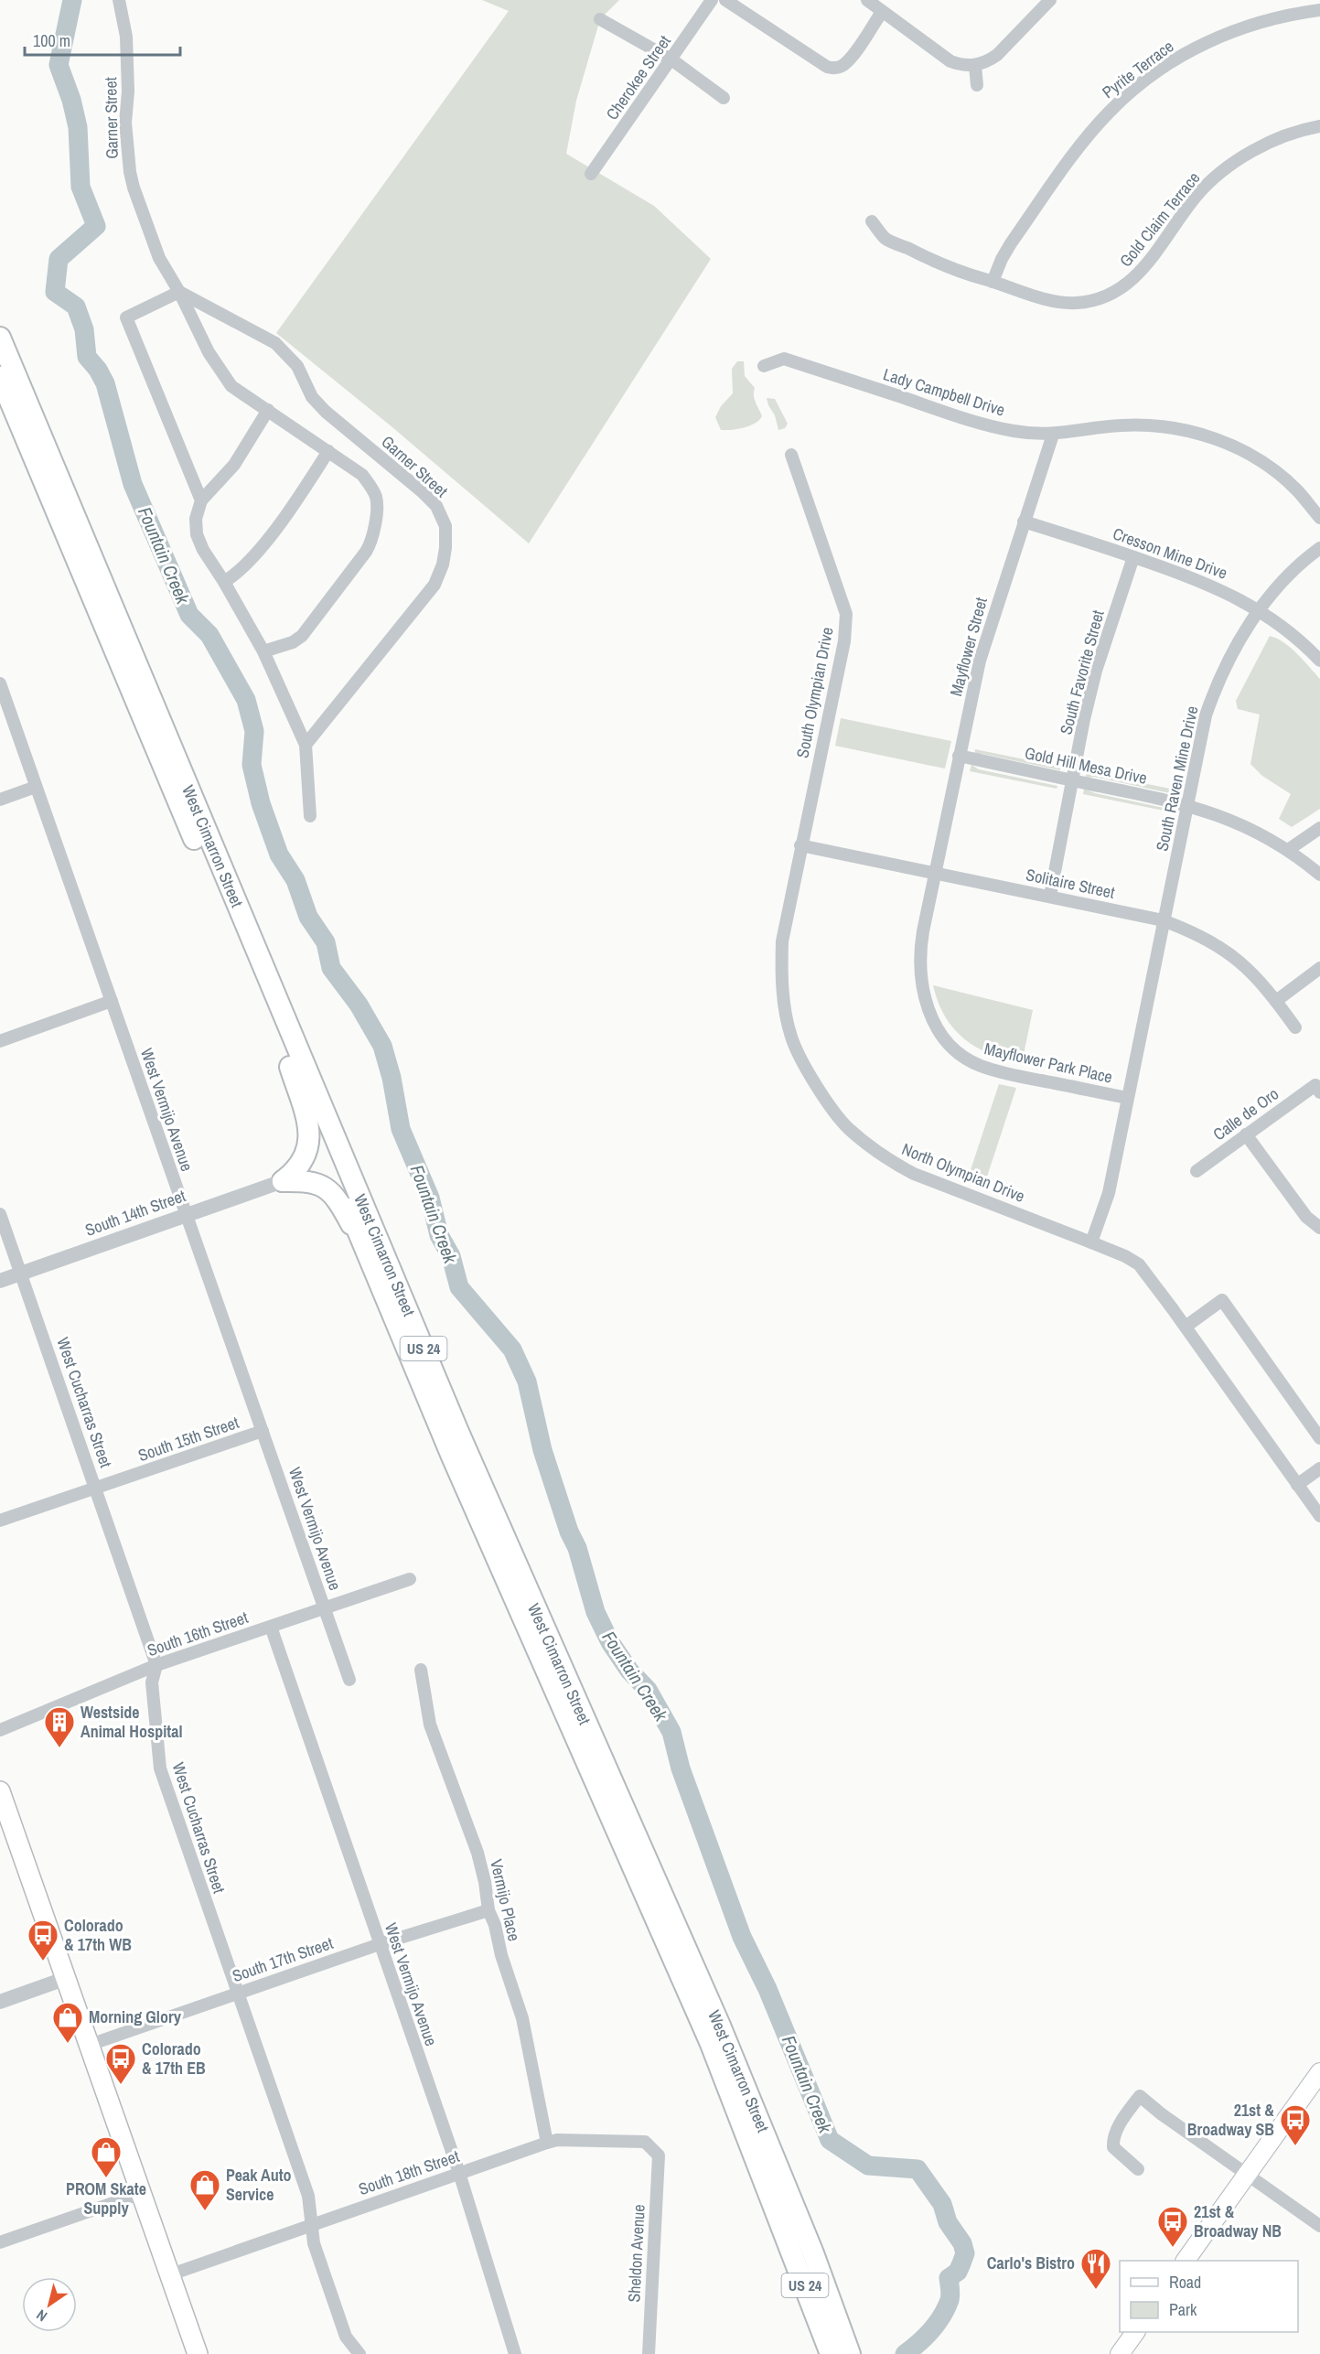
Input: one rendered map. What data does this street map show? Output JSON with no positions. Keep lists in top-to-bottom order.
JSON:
{
  "streets": {
    "highway": ["West Cimarron Street", "US 24"],
    "street": [
      "Pyrite Terrace",
      "Cherokee Street",
      "Garner Street",
      "Gold Claim Terrace",
      "Lady Campbell Drive",
      "Cresson Mine Drive",
      "Mayflower Street",
      "South Favorite Street",
      "South Olympian Drive",
      "Gold Hill Mesa Drive",
      "South Raven Mine Drive",
      "Solitaire Street",
      "Mayflower Park Place",
      "West Vermijo Avenue",
      "Calle de Oro",
      "North Olympian Drive",
      "South 14th Street",
      "West Cucharras Street",
      "South 15th Street",
      "South 16th Street",
      "Vermijo Place",
      "South 17th Street",
      "South 18th Street",
      "Sheldon Avenue"
    ]
  },
  "crossings": [
    ["Pyrite Terrace", "Gold Claim Terrace"],
    ["Lady Campbell Drive", "Mayflower Street"],
    ["Cresson Mine Drive", "Mayflower Street"],
    ["Cresson Mine Drive", "South Favorite Street"],
    ["Cresson Mine Drive", "South Raven Mine Drive"],
    ["Mayflower Street", "Gold Hill Mesa Drive"],
    ["Mayflower Street", "Solitaire Street"],
    ["Mayflower Street", "Mayflower Park Place"],
    ["South Favorite Street", "Gold Hill Mesa Drive"],
    ["South Favorite Street", "Solitaire Street"],
    ["South Olympian Drive", "Solitaire Street"],
    ["South Olympian Drive", "North Olympian Drive"],
    ["Gold Hill Mesa Drive", "South Raven Mine Drive"],
    ["South Raven Mine Drive", "Solitaire Street"],
    ["South Raven Mine Drive", "Mayflower Park Place"],
    ["South Raven Mine Drive", "North Olympian Drive"],
    ["Solitaire Street", "Mayflower Park Place"],
    ["Solitaire Street", "North Olympian Drive"],
    ["West Vermijo Avenue", "South 14th Street"],
    ["West Vermijo Avenue", "South 15th Street"],
    ["West Vermijo Avenue", "South 16th Street"],
    ["West Vermijo Avenue", "South 17th Street"],
    ["West Vermijo Avenue", "South 18th Street"],
    ["South 14th Street", "West Cucharras Street"],
    ["West Cucharras Street", "South 15th Street"],
    ["West Cucharras Street", "South 16th Street"],
    ["West Cucharras Street", "South 17th Street"],
    ["West Cucharras Street", "South 18th Street"],
    ["Vermijo Place", "South 17th Street"],
    ["Vermijo Place", "South 18th Street"],
    ["South 18th Street", "Sheldon Avenue"]
  ],
  "water": ["Fountain Creek"],
  "places": {
    "building": ["Westside Animal Hospital"],
    "bus stop": [
      "Colorado & 17th WB",
      "Colorado & 17th EB",
      "21st & Broadway SB",
      "21st & Broadway NB"
    ],
    "shop": ["Morning Glory", "PROM Skate Supply", "Peak Auto Service"],
    "restaurant": ["Carlo's Bistro"]
  },
  "legend": ["Road", "Park"],
  "scale_bar": "100 m",
  "north": "bottom left"
}
